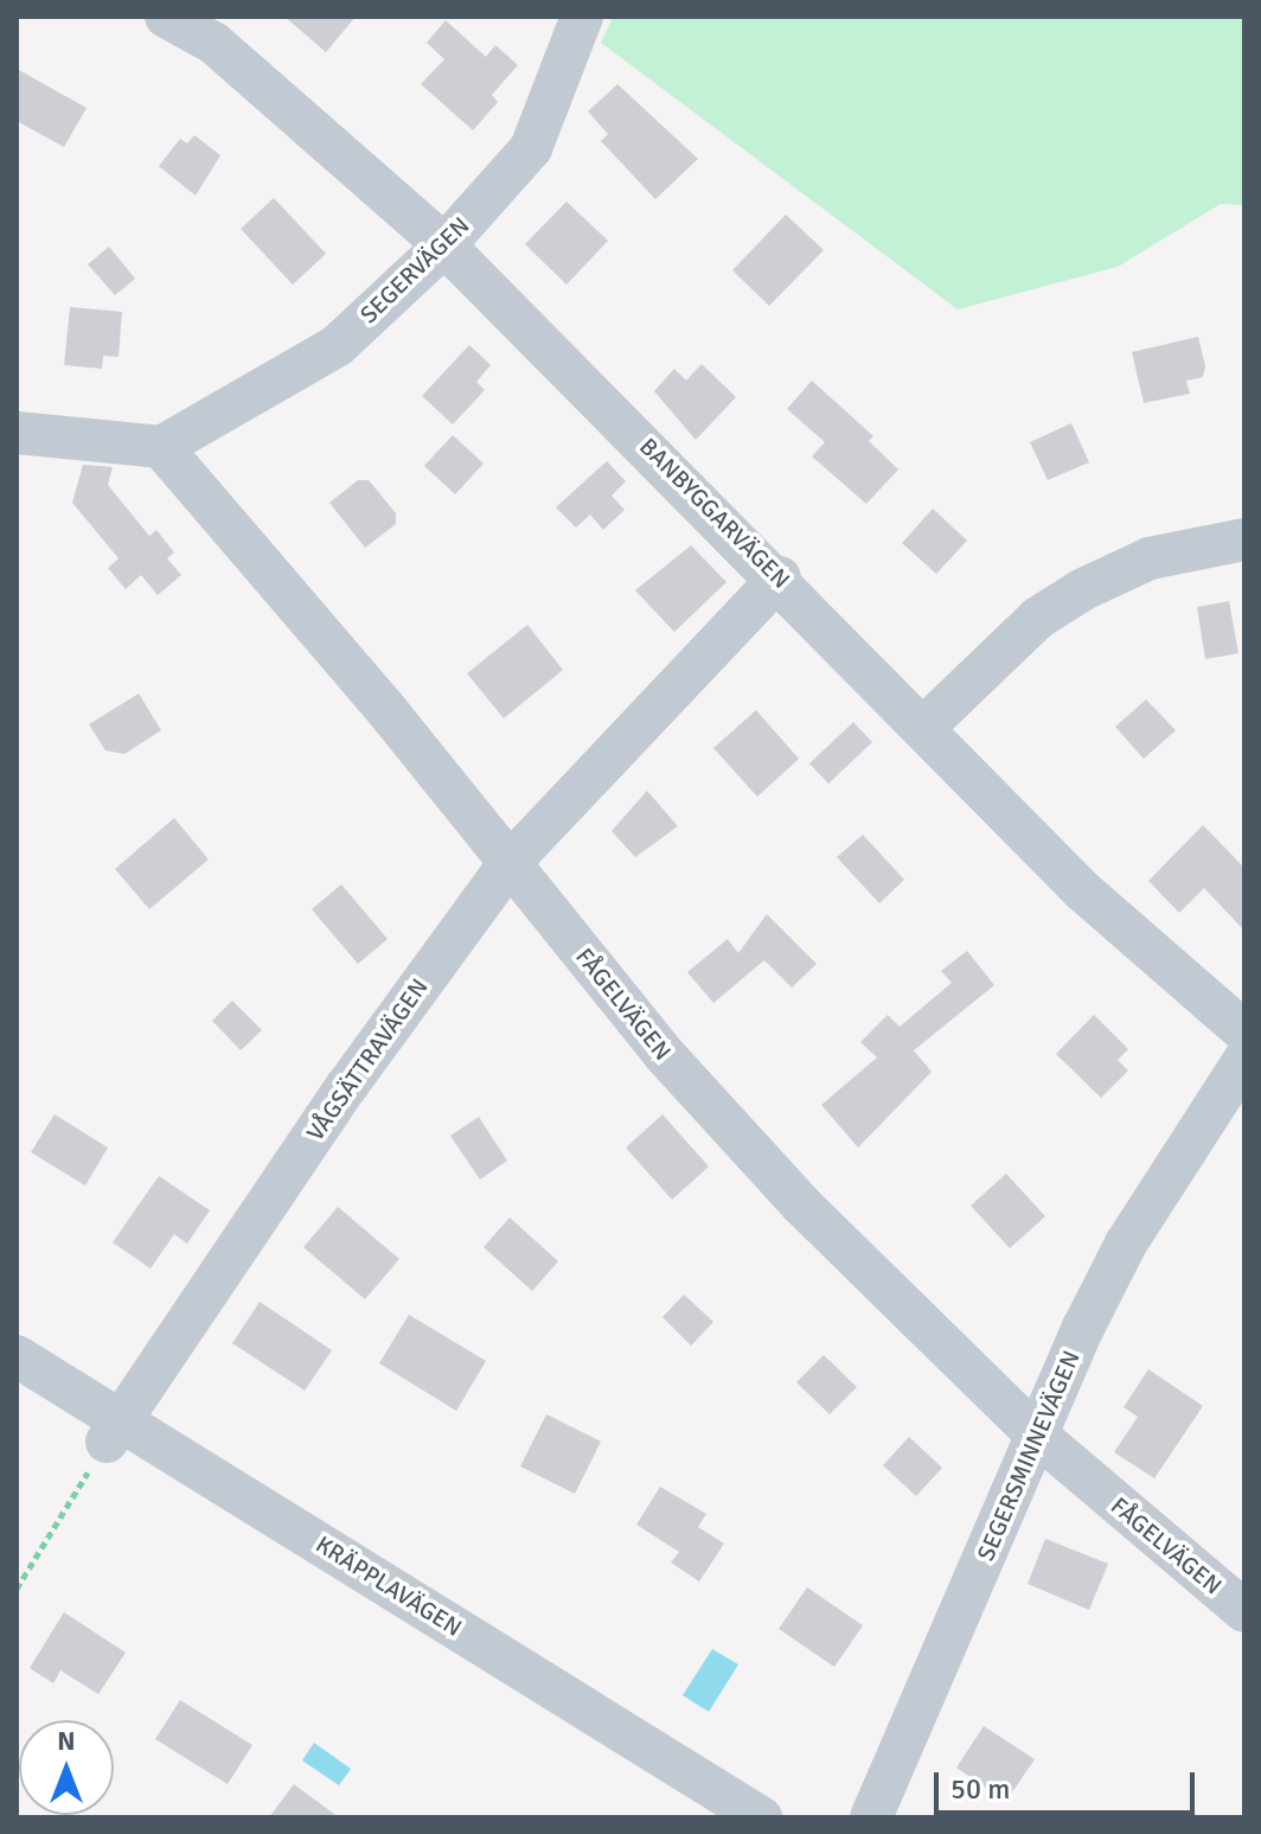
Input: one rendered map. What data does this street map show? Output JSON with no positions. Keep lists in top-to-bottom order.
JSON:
{
  "streets": {
    "street": [
      "SEGERVÄGEN",
      "BANBYGGARVÄGEN",
      "FÅGELVÄGEN",
      "VÅGSÄTTRAVÄGEN",
      "SEGERSMINNEVÄGEN",
      "KRÄPPLAVÄGEN"
    ]
  },
  "crossings": [
    ["SEGERVÄGEN", "BANBYGGARVÄGEN"],
    ["SEGERVÄGEN", "FÅGELVÄGEN"],
    ["BANBYGGARVÄGEN", "VÅGSÄTTRAVÄGEN"],
    ["FÅGELVÄGEN", "VÅGSÄTTRAVÄGEN"],
    ["FÅGELVÄGEN", "SEGERSMINNEVÄGEN"],
    ["VÅGSÄTTRAVÄGEN", "KRÄPPLAVÄGEN"]
  ],
  "scale_bar": "50 m",
  "north": "top"
}
